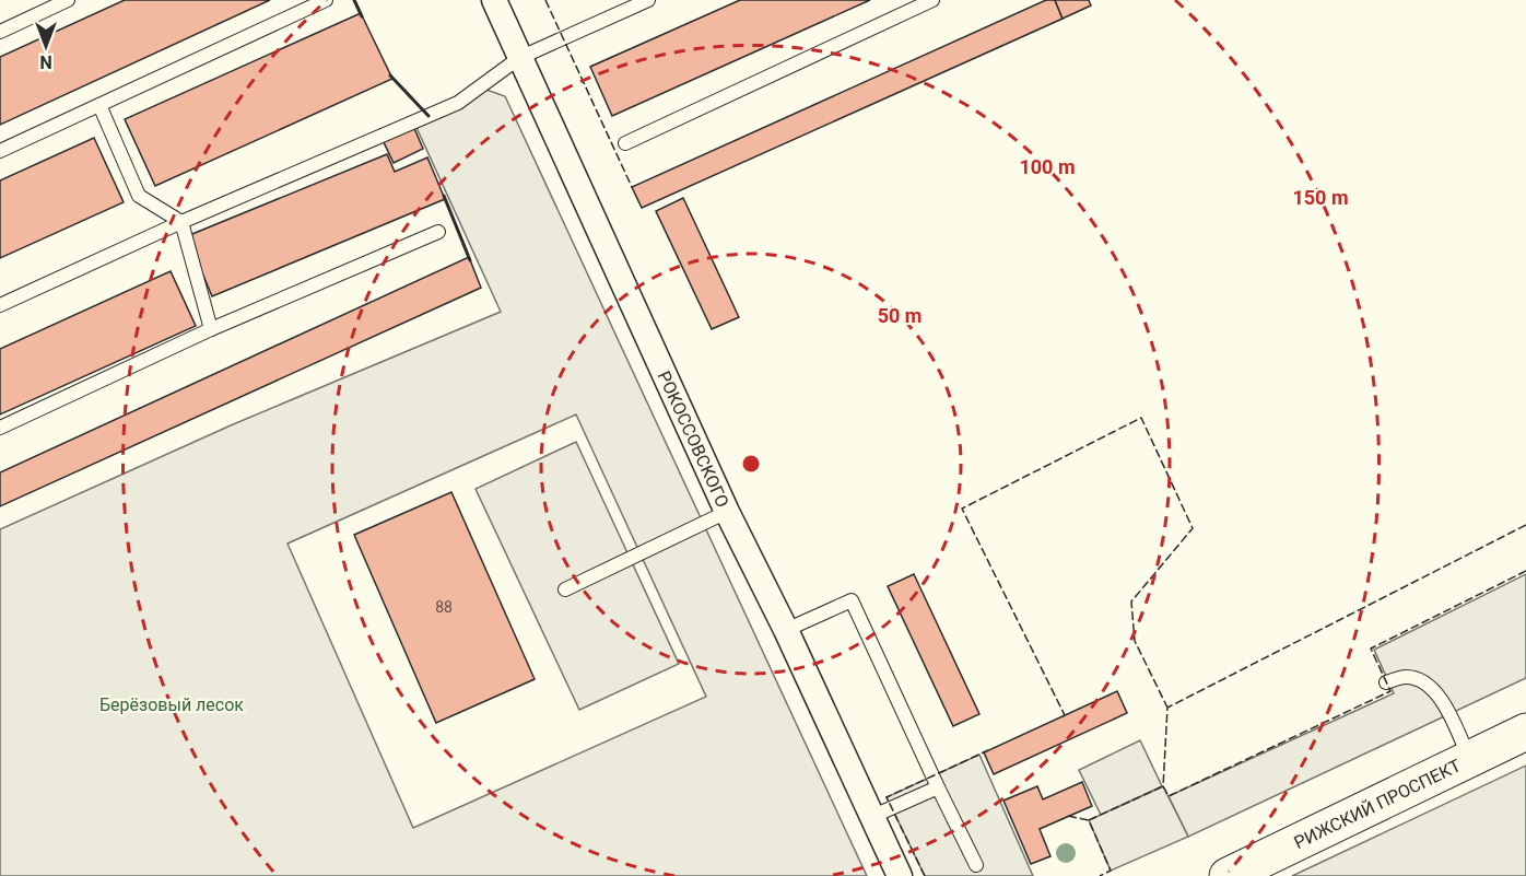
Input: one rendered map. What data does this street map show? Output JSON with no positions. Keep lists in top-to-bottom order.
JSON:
{
  "streets": {
    "highway": ["РИЖСКИЙ ПРОСПЕКТ"],
    "street": ["РОКОССОВСКОГО"]
  },
  "parks": ["Берёзовый лесок"],
  "house_numbers": ["88"],
  "north": "bottom",
  "rings": ["100 m", "150 m", "50 m"]
}
